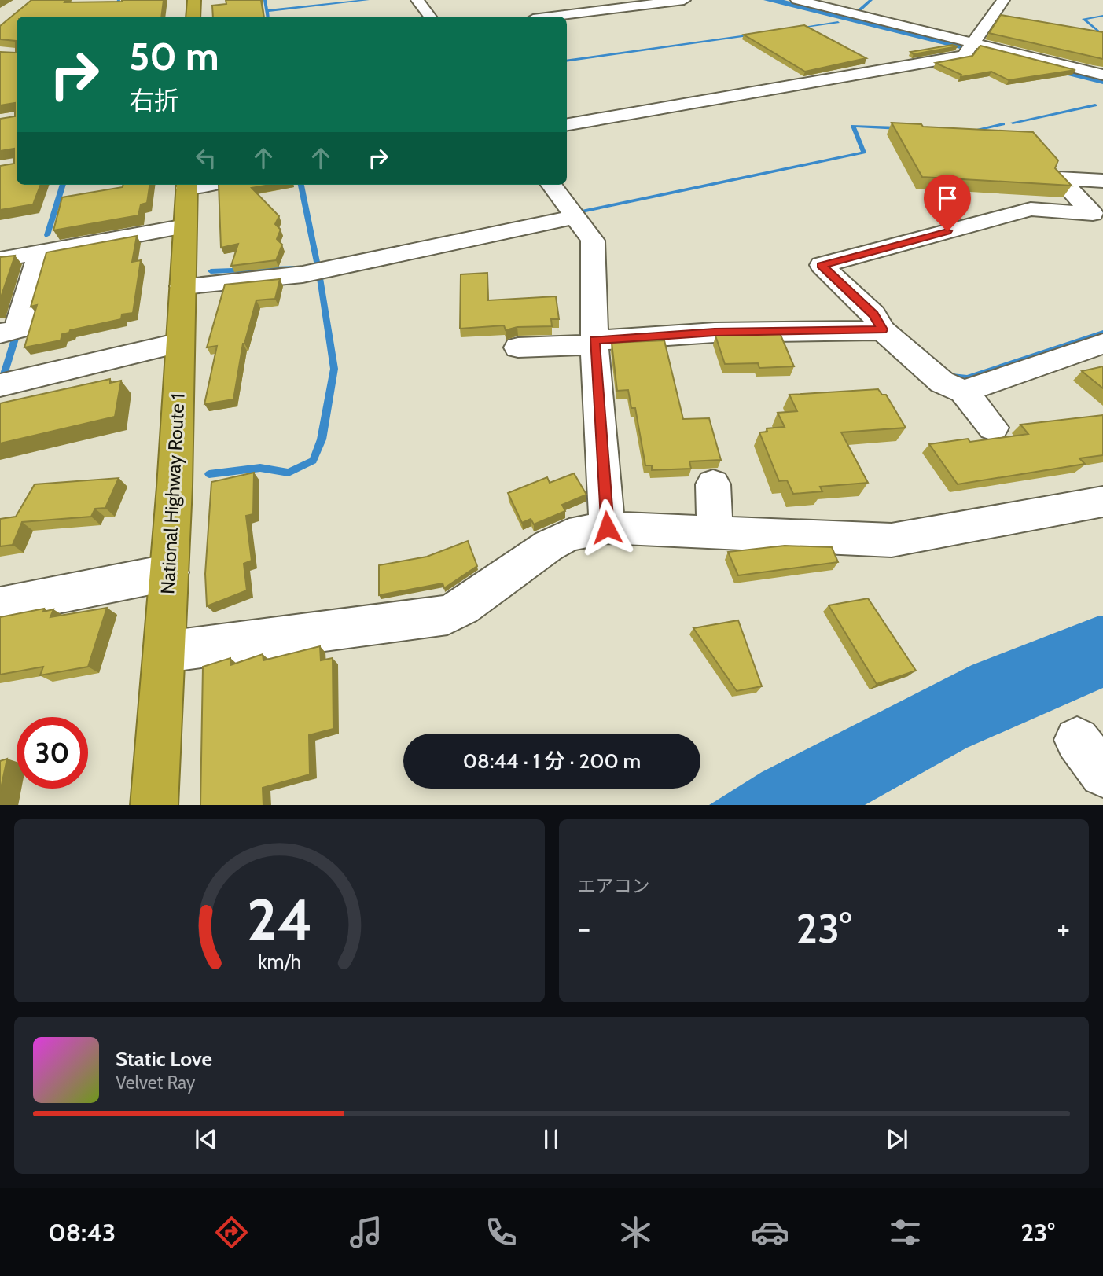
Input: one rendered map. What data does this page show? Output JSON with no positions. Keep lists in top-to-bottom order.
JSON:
{
  "streets": {
    "highway": ["National Highway Route 1"]
  },
  "page": {
    "turn": ["50 m", "右折"],
    "limit": "30",
    "trip": "08:44 · 1 分 · 200 m",
    "tile": "エアコン",
    "heat": ["−", "23°", "+"],
    "song": ["Static Love", "Velvet Ray"],
    "tabs": ["08:43", "23°"],
    "gauge": ["24", "km/h"]
  }
}
